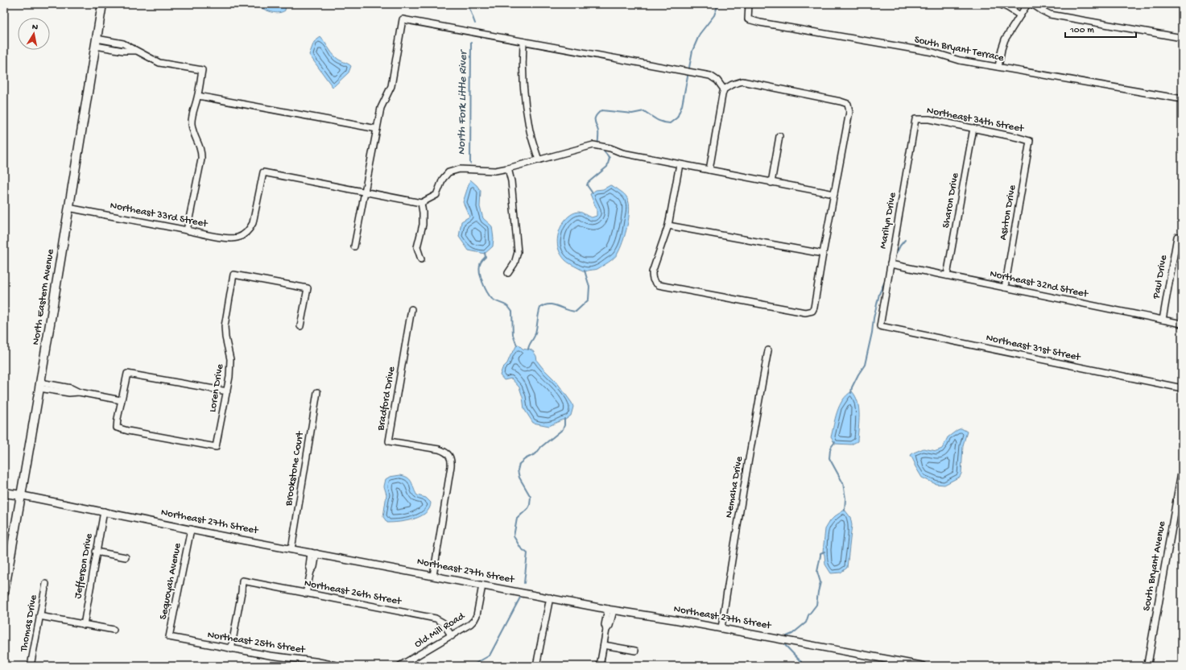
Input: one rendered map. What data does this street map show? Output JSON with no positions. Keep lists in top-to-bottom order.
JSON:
{
  "streets": {
    "main road": ["North Eastern Avenue", "Northeast 27th Street"],
    "street": [
      "South Bryant Terrace",
      "Northeast 34th Street",
      "Sharon Drive",
      "Ashton Drive",
      "Northeast 33rd Street",
      "Marilyn Drive",
      "Paul Drive",
      "Northeast 32nd Street",
      "Northeast 31st Street",
      "Loren Drive",
      "Bradford Drive",
      "Brookstone Court",
      "Nemaha Drive",
      "Jefferson Drive",
      "South Bryant Avenue",
      "Sequoyah Avenue",
      "Northeast 26th Street",
      "Thomas Drive",
      "Old Mill Road",
      "Northeast 25th Street"
    ]
  },
  "crossings": [
    ["Northeast 34th Street", "Sharon Drive"],
    ["Northeast 34th Street", "Ashton Drive"],
    ["Northeast 34th Street", "Marilyn Drive"],
    ["Sharon Drive", "Northeast 32nd Street"],
    ["Ashton Drive", "Northeast 32nd Street"],
    ["Northeast 33rd Street", "North Eastern Avenue"],
    ["Marilyn Drive", "Northeast 32nd Street"],
    ["Marilyn Drive", "Northeast 31st Street"],
    ["Paul Drive", "Northeast 32nd Street"],
    ["North Eastern Avenue", "Northeast 27th Street"],
    ["Bradford Drive", "Northeast 27th Street"],
    ["Brookstone Court", "Northeast 27th Street"],
    ["Nemaha Drive", "Northeast 27th Street"],
    ["Northeast 27th Street", "Jefferson Drive"],
    ["Northeast 27th Street", "Sequoyah Avenue"],
    ["Northeast 27th Street", "Old Mill Road"],
    ["Sequoyah Avenue", "Northeast 25th Street"],
    ["Northeast 26th Street", "Old Mill Road"],
    ["Northeast 26th Street", "Northeast 25th Street"]
  ],
  "water": ["North Fork Little River"],
  "scale_bar": "100 m",
  "north": "top"
}
